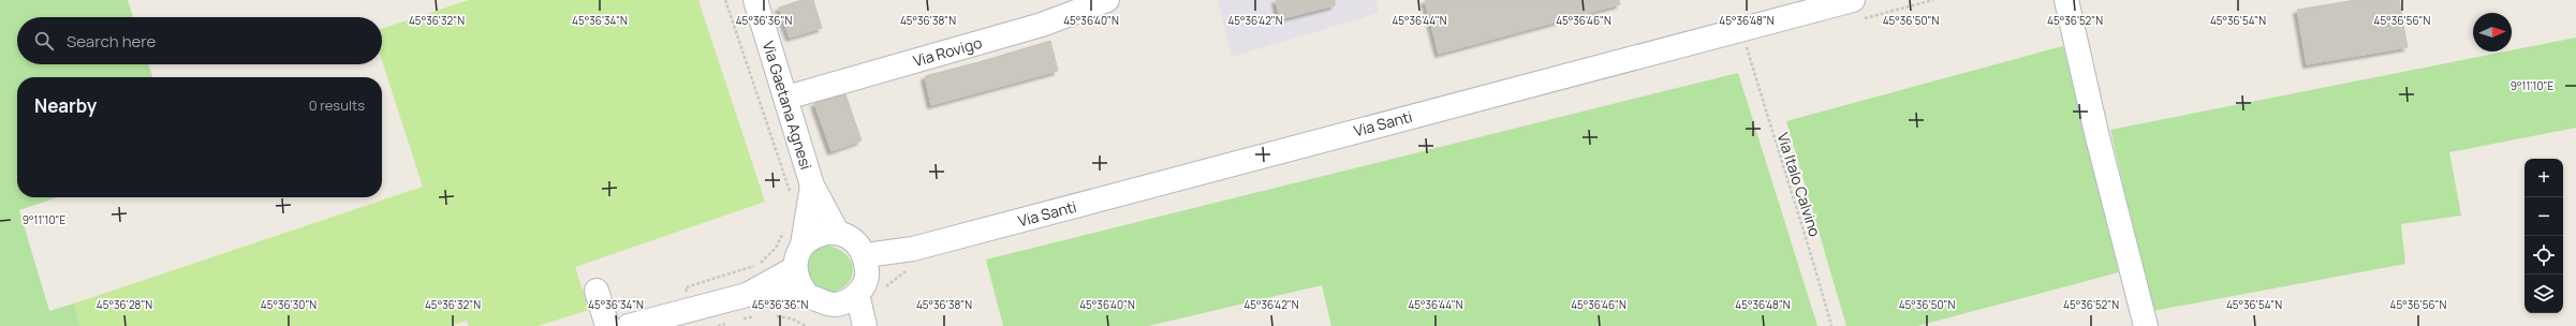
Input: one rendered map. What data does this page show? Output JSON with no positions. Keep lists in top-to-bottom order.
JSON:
{
  "streets": {
    "street": ["Via Rovigo", "Via Gaetana Agnesi", "Via Santi"],
    "path": ["Via Italo Calvino"]
  },
  "crossings": [
    ["Via Rovigo", "Via Gaetana Agnesi"],
    ["Via Gaetana Agnesi", "Via Santi"]
  ],
  "north": "right",
  "page": {
    "search": "Search here",
    "heading": ["Nearby", "0 results"],
    "map_buttons": ["+", "−"]
  },
  "coordinates": [
    "45°36'34\"N",
    "45°36'36\"N",
    "45°36'38\"N",
    "45°36'40\"N",
    "45°36'42\"N",
    "45°36'44\"N",
    "45°36'48\"N",
    "45°36'50\"N",
    "45°36'32\"N",
    "45°36'46\"N",
    "45°36'52\"N",
    "45°36'54\"N",
    "45°36'56\"N",
    "9°11'10\"E",
    "45°36'28\"N",
    "45°36'30\"N"
  ]
}
